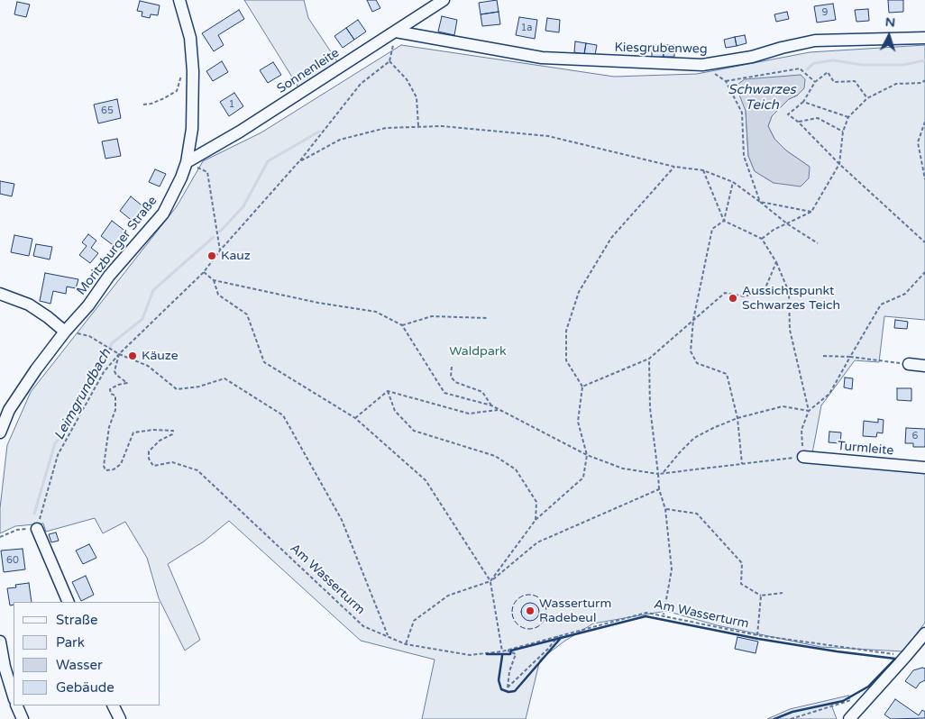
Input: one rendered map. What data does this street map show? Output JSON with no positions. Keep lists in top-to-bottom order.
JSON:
{
  "streets": {
    "street": [
      "Kiesgrubenweg",
      "Sonnenleite",
      "Moritzburger Straße",
      "Turmleite"
    ],
    "path": ["Am Wasserturm"]
  },
  "crossings": [
    ["Kiesgrubenweg", "Sonnenleite"],
    ["Sonnenleite", "Moritzburger Straße"]
  ],
  "water": ["Schwarzes Teich", "Leimgrundbach"],
  "parks": ["Waldpark"],
  "places": [
    "Kauz",
    "Aussichtspunkt Schwarzes Teich",
    "Käuze",
    "Wasserturm Radebeul"
  ],
  "house_numbers": [
    "9",
    "1a",
    "1",
    "65",
    "6",
    "60"
  ],
  "legend": [
    "Straße",
    "Park",
    "Wasser",
    "Gebäude"
  ],
  "north": "top"
}
